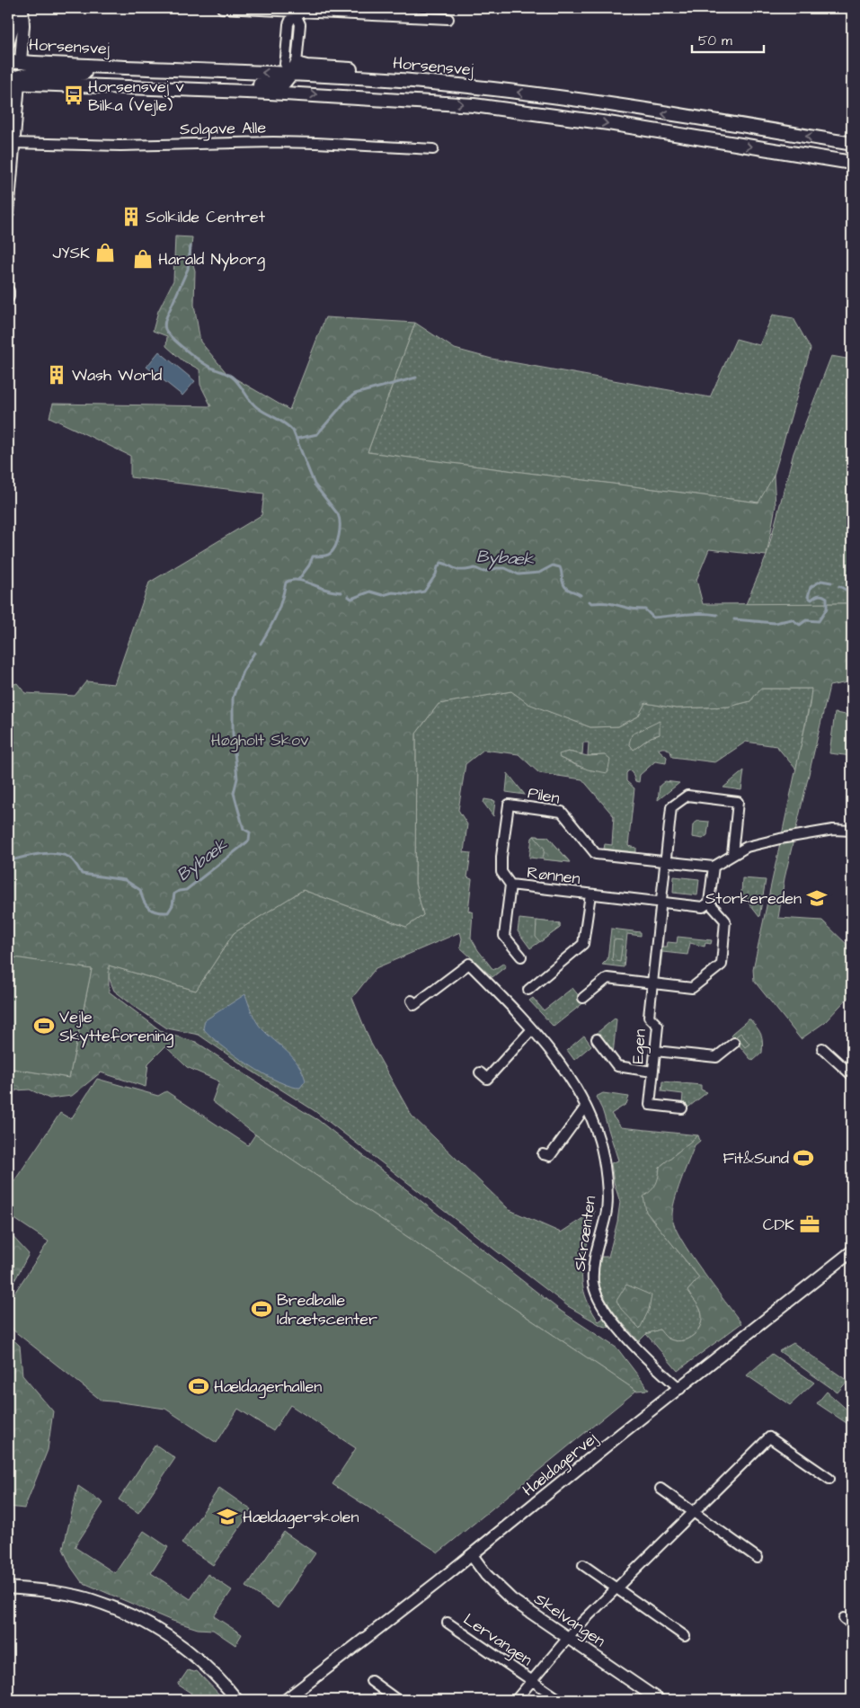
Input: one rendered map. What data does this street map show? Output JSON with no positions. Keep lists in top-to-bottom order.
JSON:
{
  "streets": {
    "main road": ["Horsensvej"],
    "street": [
      "Solgave Alle",
      "Pilen",
      "Rønnen",
      "Egen",
      "Skrænten",
      "Hældagervej",
      "Skelvangen",
      "Lervangen"
    ]
  },
  "crossings": [
    ["Pilen", "Rønnen"],
    ["Pilen", "Egen"],
    ["Rønnen", "Egen"],
    ["Skrænten", "Hældagervej"],
    ["Hældagervej", "Skelvangen"],
    ["Skelvangen", "Lervangen"]
  ],
  "water": ["Bybæk"],
  "parks": ["Høgholt Skov"],
  "places": {
    "bus stop": ["Horsensvej v Bilka (Vejle)"],
    "building": ["Solkilde Centret", "Wash World"],
    "shop": ["JYSK", "Harald Nyborg"],
    "school or university": ["Storkereden", "Hældagerskolen"],
    "sports": [
      "Vejle Skytteforening",
      "Fit&Sund",
      "Bredballe Idrætscenter",
      "Hældagerhallen"
    ],
    "office": ["CDK"]
  },
  "scale_bar": "50 m"
}
